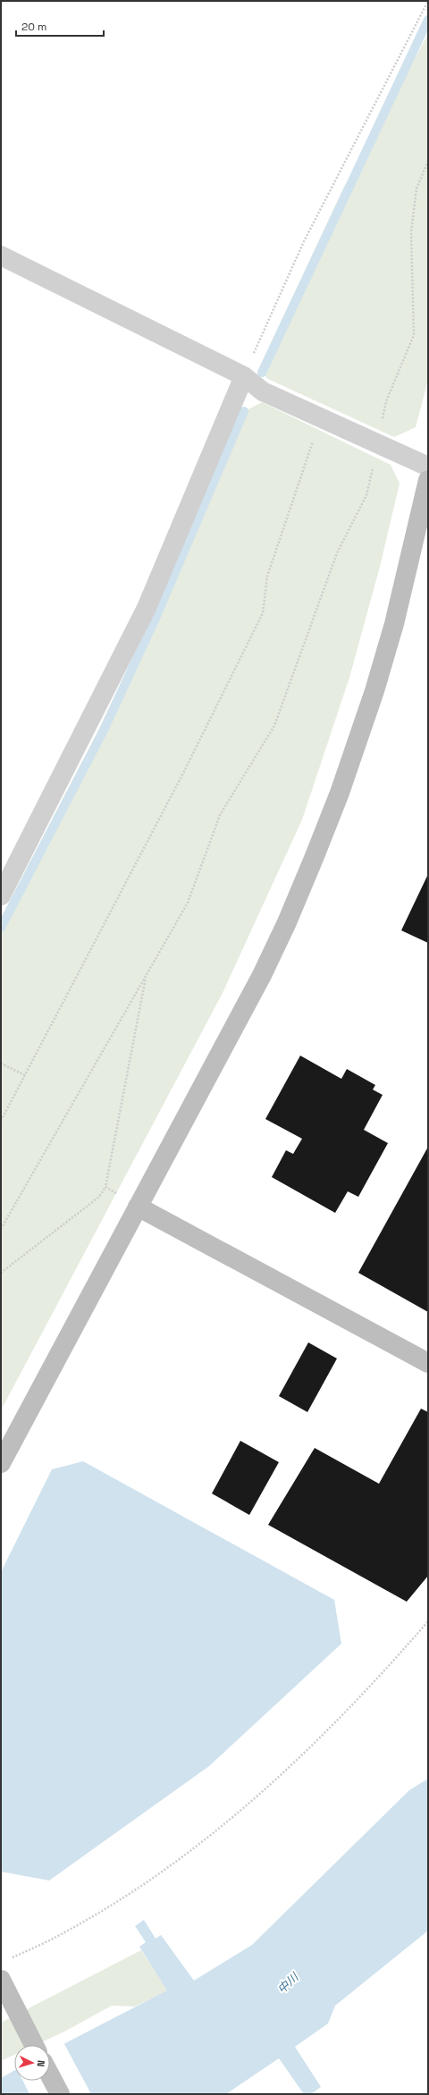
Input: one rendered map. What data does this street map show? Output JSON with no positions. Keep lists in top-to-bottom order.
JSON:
{
  "water": ["中川"],
  "scale_bar": "20 m",
  "north": "right"
}
